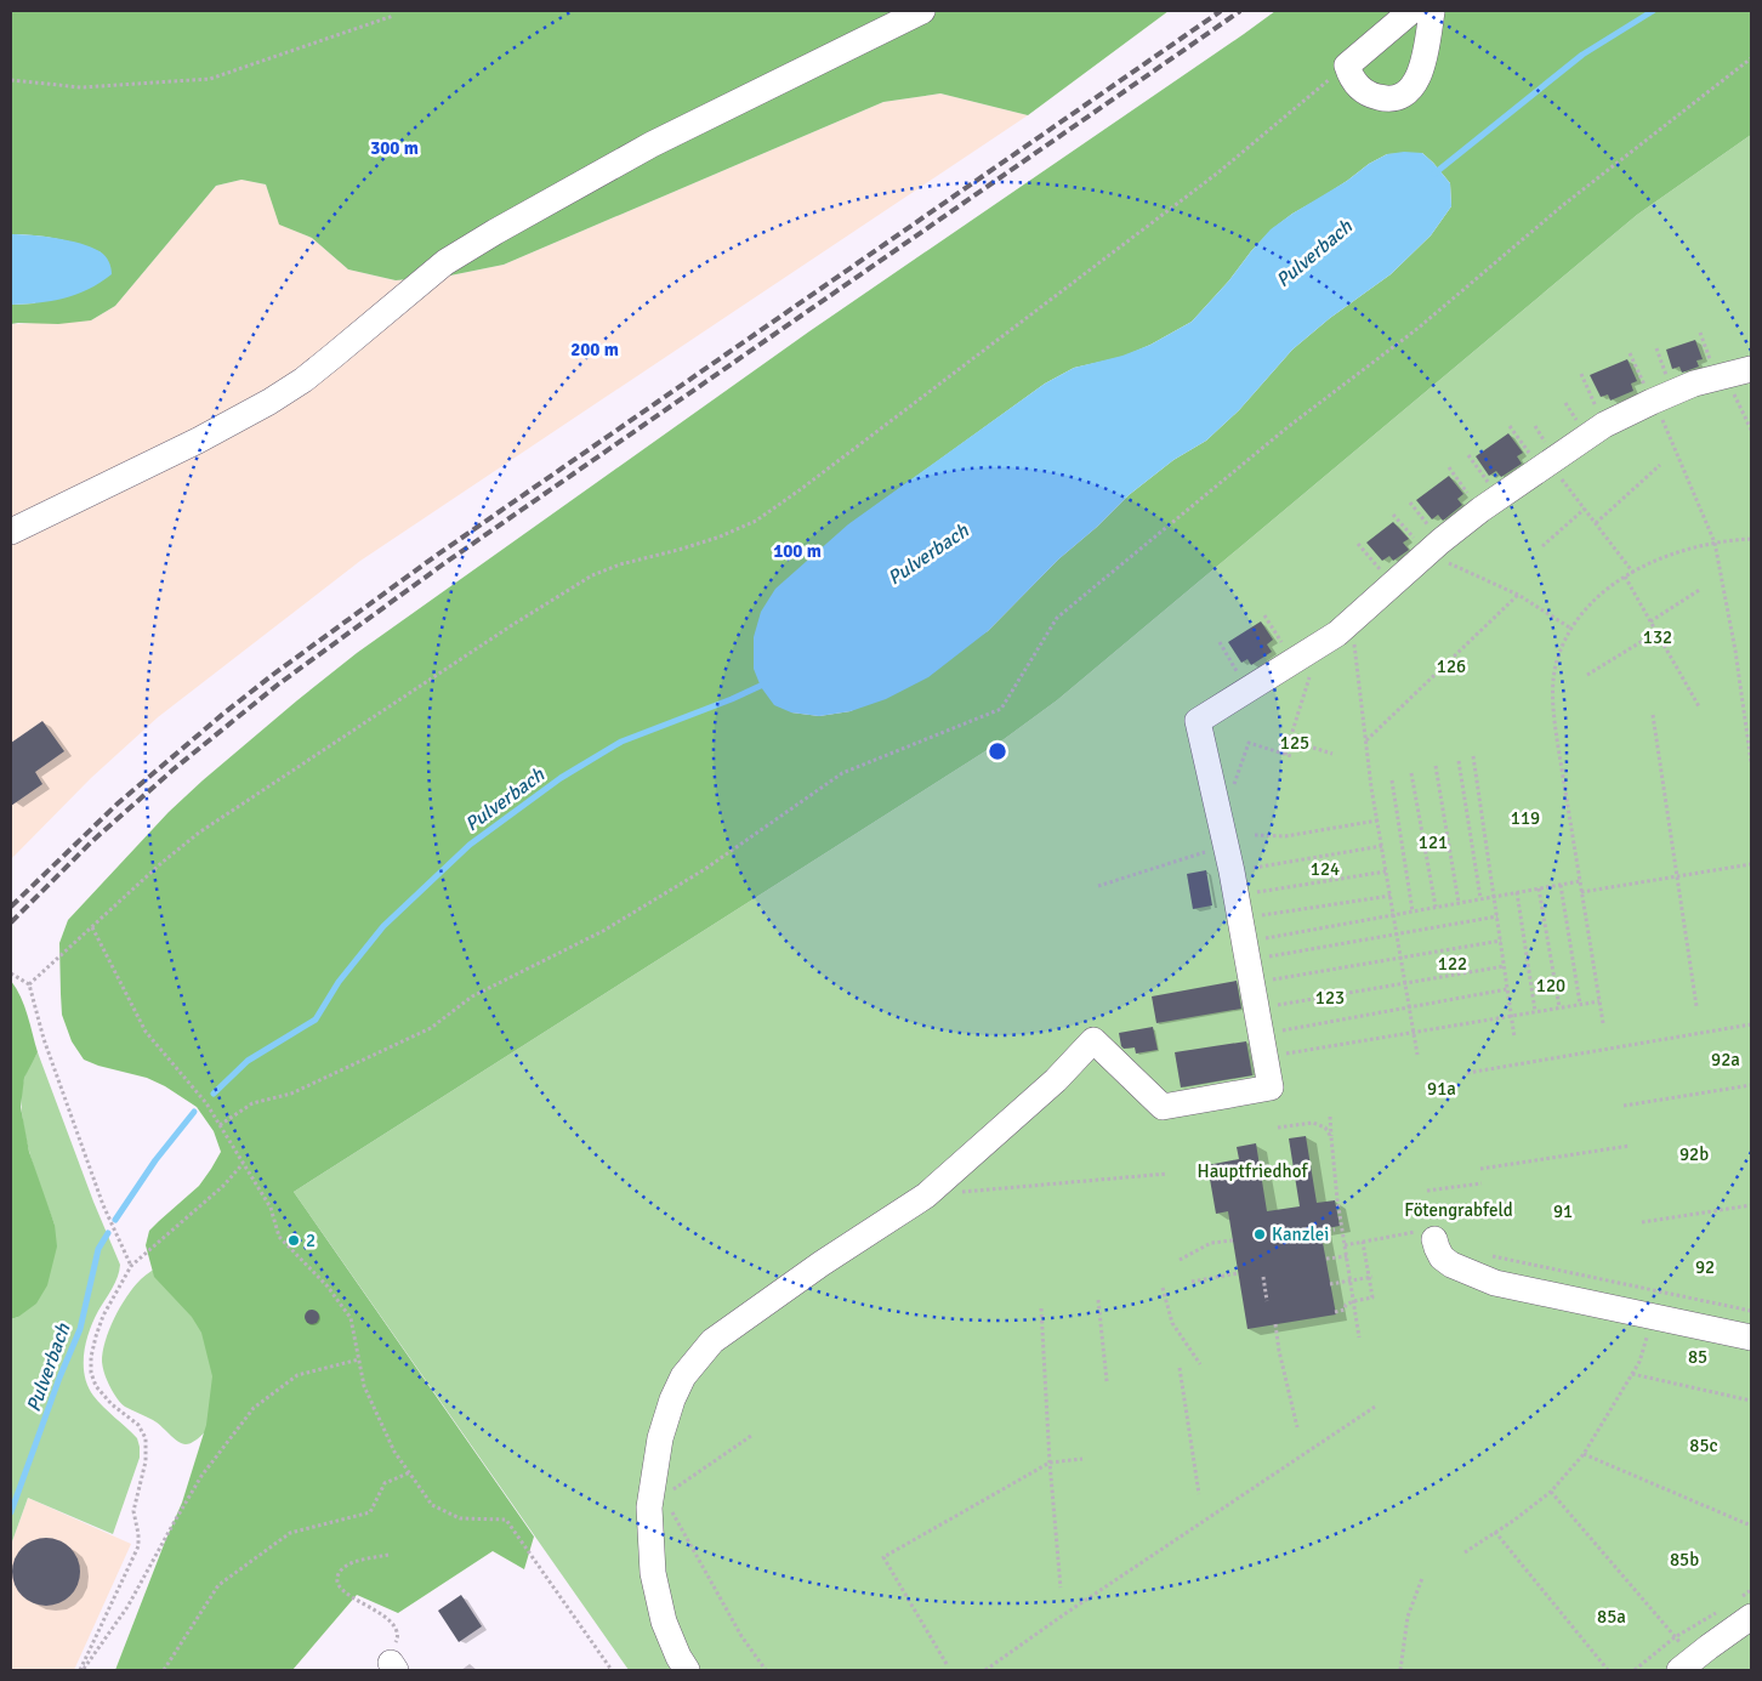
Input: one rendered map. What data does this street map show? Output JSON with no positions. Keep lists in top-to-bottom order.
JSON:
{
  "water": ["Pulverbach"],
  "parks": [
    "132",
    "126",
    "125",
    "119",
    "121",
    "124",
    "122",
    "120",
    "123",
    "92a",
    "91a",
    "92b",
    "Hauptfriedhof",
    "Fötengrabfeld",
    "91",
    "92",
    "85",
    "85c",
    "85b",
    "85a"
  ],
  "places": ["Kanzlei", "2"],
  "rings": ["300 m", "200 m", "100 m"]
}
